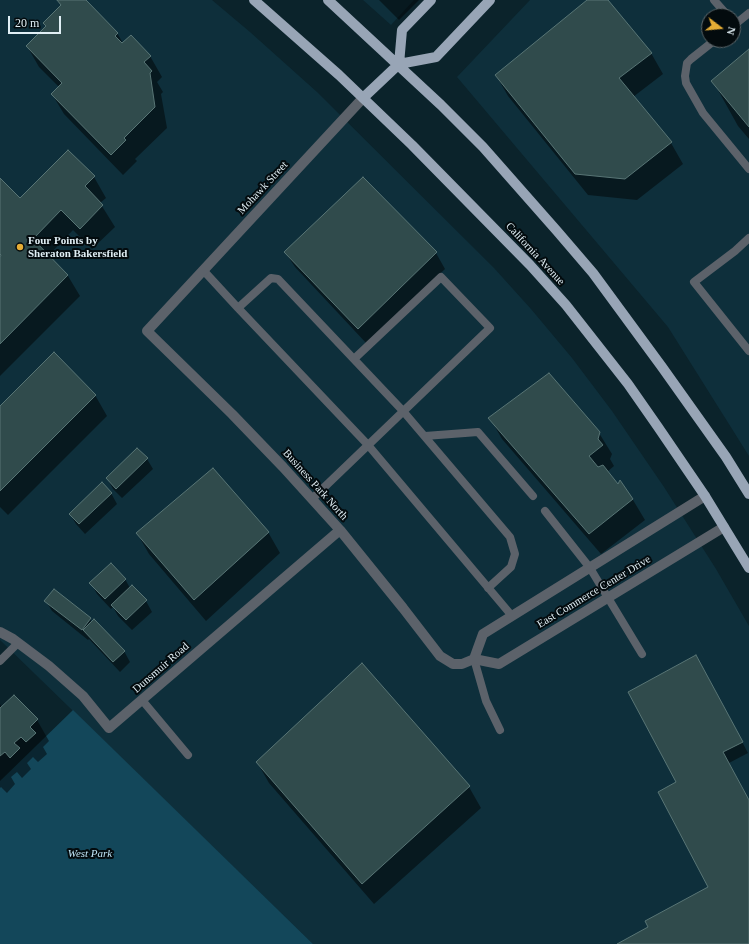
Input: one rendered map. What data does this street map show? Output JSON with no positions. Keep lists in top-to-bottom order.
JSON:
{
  "streets": {
    "main road": ["Mohawk Street", "California Avenue"],
    "street": ["Business Park North", "East Commerce Center Drive", "Dunsmuir Road"]
  },
  "crossings": [
    ["Mohawk Street", "California Avenue"],
    ["Mohawk Street", "Business Park North"],
    ["California Avenue", "East Commerce Center Drive"],
    ["Business Park North", "East Commerce Center Drive"],
    ["Business Park North", "Dunsmuir Road"]
  ],
  "parks": ["West Park"],
  "places": ["Four Points by Sheraton Bakersfield"],
  "scale_bar": "20 m",
  "north": "right"
}
